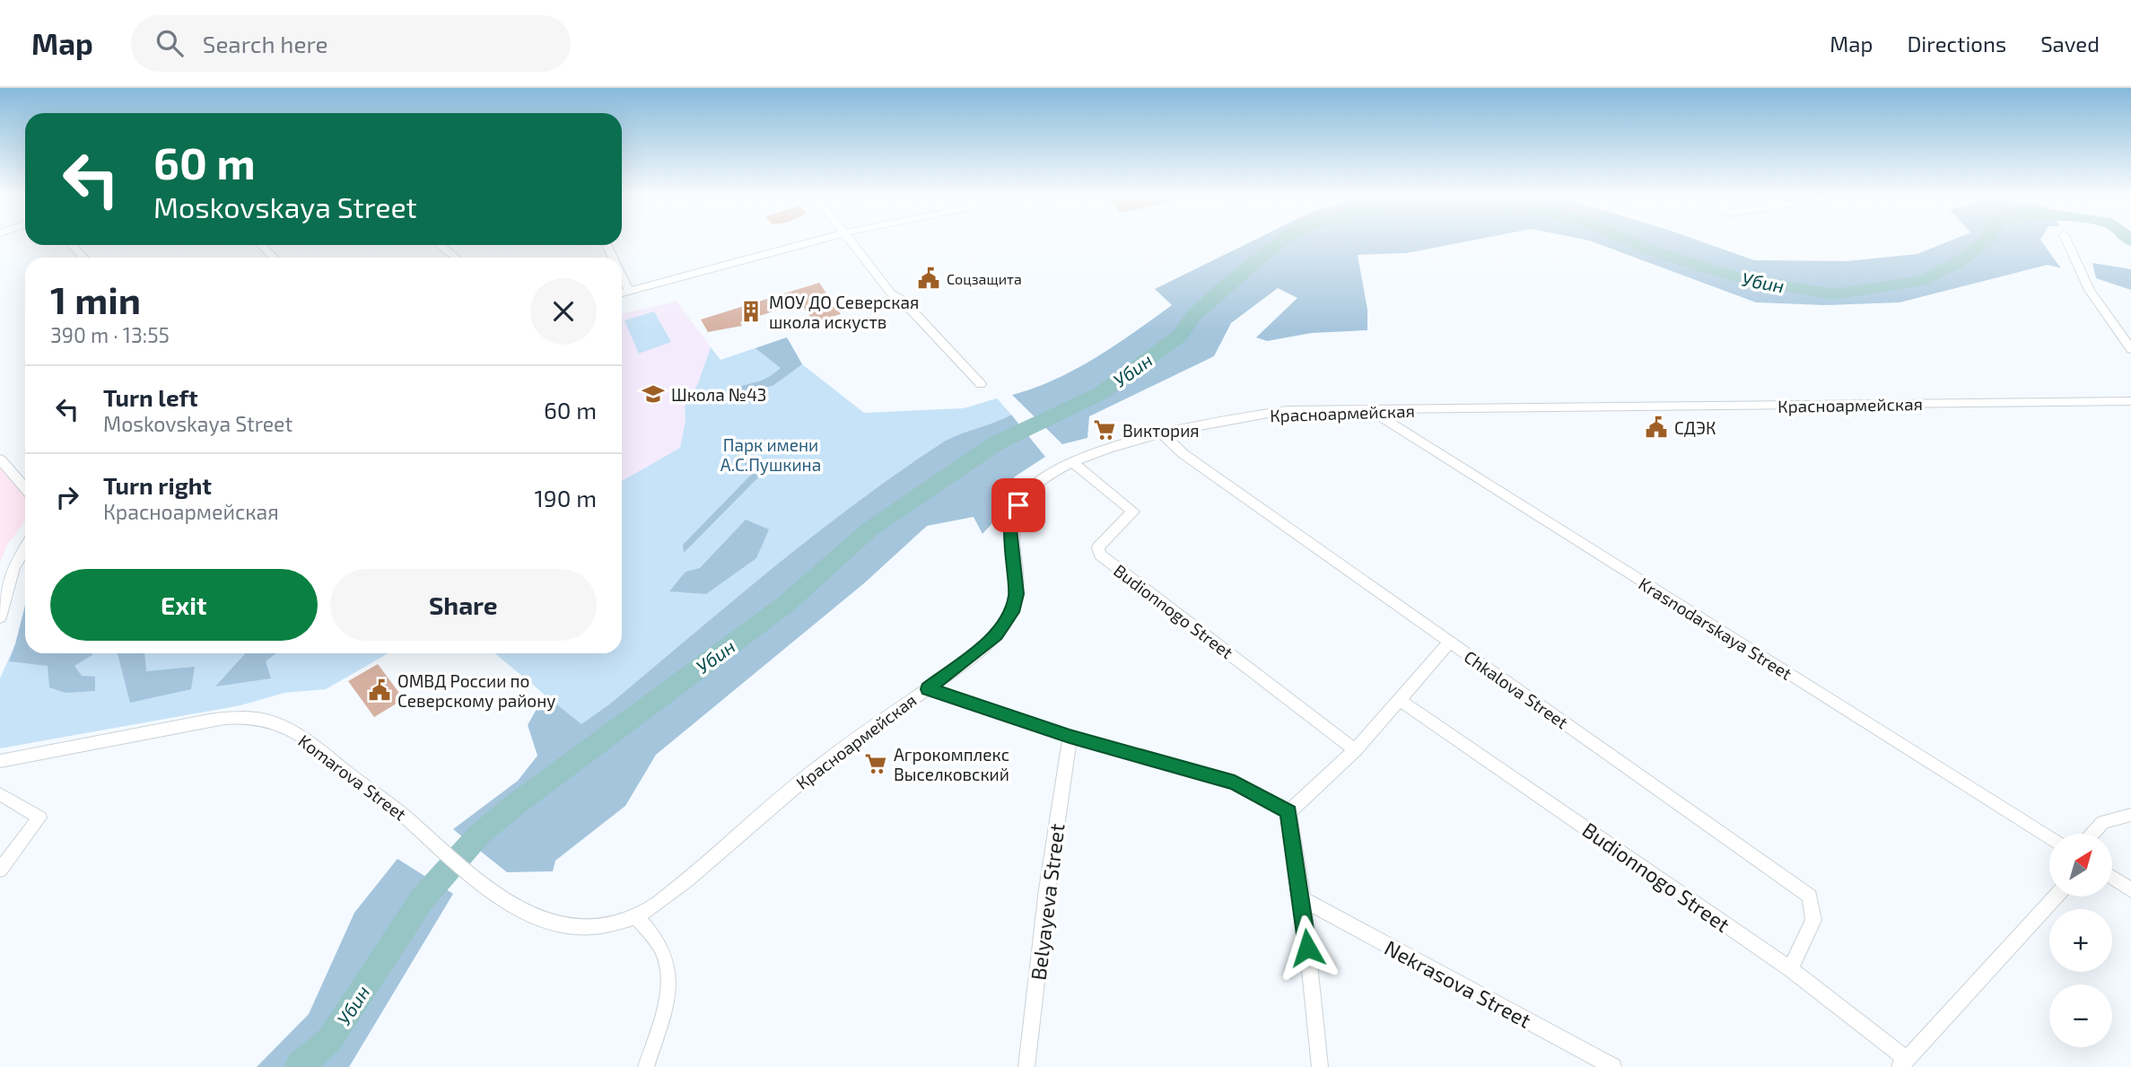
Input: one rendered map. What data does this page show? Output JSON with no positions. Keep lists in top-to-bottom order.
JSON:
{
  "streets": {
    "street": [
      "Красноармейская",
      "Budionnogo Street",
      "Krasnodarskaya Street",
      "Chkalova Street",
      "Komarova Street",
      "Belyayeva Street",
      "Nekrasova Street"
    ]
  },
  "crossings": [
    ["Красноармейская", "Budionnogo Street"],
    ["Красноармейская", "Krasnodarskaya Street"],
    ["Красноармейская", "Chkalova Street"],
    ["Красноармейская", "Komarova Street"],
    ["Budionnogo Street", "Chkalova Street"]
  ],
  "water": ["Убин"],
  "parks": ["Парк имени А.С.Пушкина"],
  "places": {
    "public building": ["Соцзащита", "СДЭК", "ОМВД России по Северскому району"],
    "building": ["МОУ ДО Северская школа искуств"],
    "school or university": ["Школа №43"],
    "supermarket": ["Виктория", "Агрокомплекс Выселковский"]
  },
  "north": "top right",
  "page": {
    "header": "Map",
    "search": "Search here",
    "nav": ["Map", "Directions", "Saved"],
    "turn": ["60 m", "Moskovskaya Street"],
    "heading": ["1 min", "390 m · 13:55"],
    "list": [
      {
        "name": "Turn left",
        "note": "Moskovskaya Street",
        "value": "60 m"
      },
      {
        "name": "Turn right",
        "note": "Красноармейская",
        "value": "190 m"
      }
    ],
    "buttons": ["Exit", "Share"],
    "map_buttons": ["+", "−"]
  }
}
